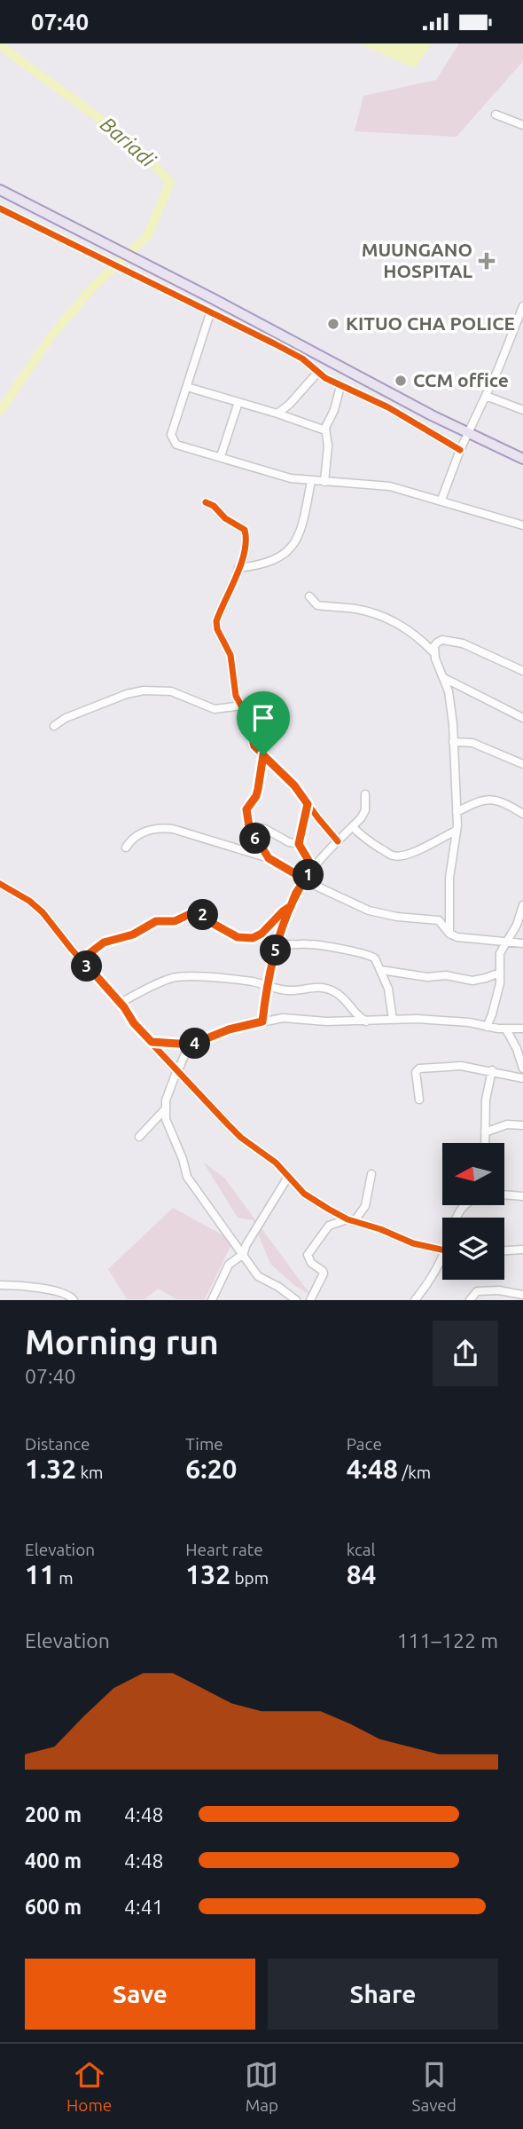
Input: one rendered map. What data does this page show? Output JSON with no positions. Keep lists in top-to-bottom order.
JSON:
{
  "water": ["Bariadi"],
  "places": {
    "health": ["MUUNGANO HOSPITAL"],
    "other": ["KITUO CHA POLICE", "CCM office"]
  },
  "north": "left",
  "page": {
    "status": "07:40",
    "pins": [
      "6",
      "1",
      "2",
      "5",
      "3",
      "4"
    ],
    "heading": ["Morning run", "07:40"],
    "stats": [
      ["Distance", "1.32 km"],
      ["Time", "6:20"],
      ["Pace", "4:48 /km"],
      ["Elevation", "11 m"],
      ["Heart rate", "132 bpm"],
      ["kcal", "84"]
    ],
    "chart": ["Elevation", "111–122 m"],
    "list": [
      {
        "name": "200 m",
        "note": "4:48"
      },
      {
        "name": "400 m",
        "note": "4:48"
      },
      {
        "name": "600 m",
        "note": "4:41"
      }
    ],
    "buttons": ["Save", "Share"],
    "tabs": ["Home", "Map", "Saved"]
  }
}
